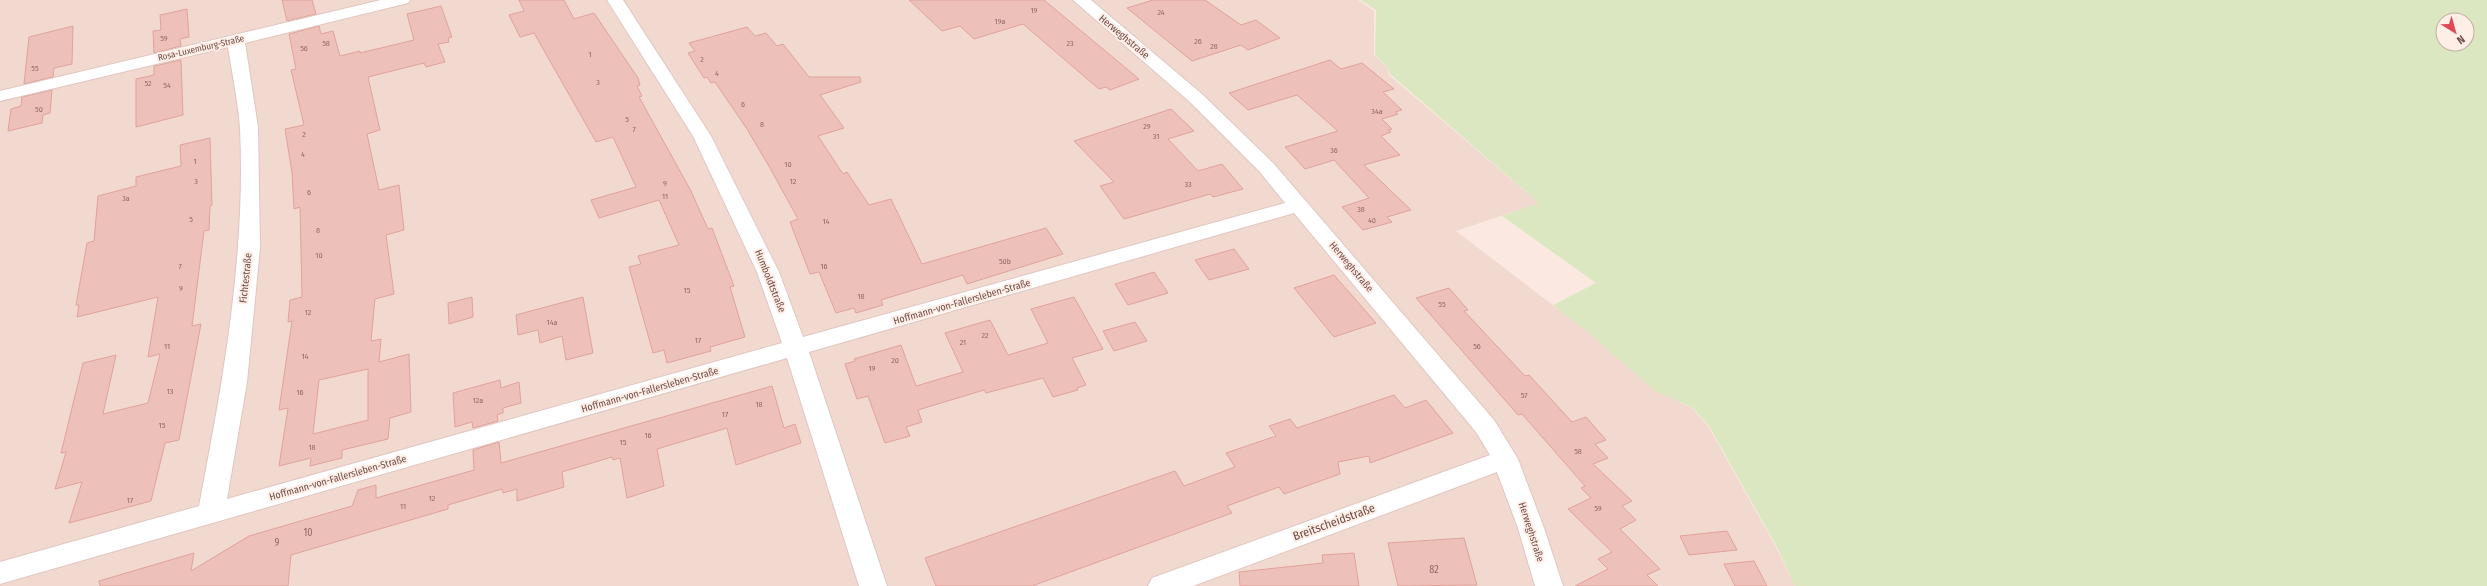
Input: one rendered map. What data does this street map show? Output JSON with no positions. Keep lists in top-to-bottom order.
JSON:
{
  "streets": {
    "street": [
      "Herweghstraße",
      "Rosa-Luxemburg-Straße",
      "Fichtestraße",
      "Humboldtstraße",
      "Hoffmann-von-Fallersleben-Straße",
      "Breitscheidstraße"
    ]
  },
  "crossings": [
    ["Herweghstraße", "Hoffmann-von-Fallersleben-Straße"],
    ["Herweghstraße", "Breitscheidstraße"],
    ["Rosa-Luxemburg-Straße", "Fichtestraße"],
    ["Fichtestraße", "Hoffmann-von-Fallersleben-Straße"],
    ["Humboldtstraße", "Hoffmann-von-Fallersleben-Straße"]
  ],
  "house_numbers": [
    "19",
    "24",
    "19a",
    "59",
    "26",
    "58",
    "23",
    "28",
    "56",
    "1",
    "2",
    "55",
    "4",
    "3",
    "52",
    "54",
    "6",
    "50",
    "34a",
    "5",
    "8",
    "29",
    "7",
    "2",
    "31",
    "36",
    "4",
    "1",
    "10",
    "3",
    "12",
    "9",
    "33",
    "6",
    "11",
    "3a",
    "38",
    "5",
    "40",
    "14",
    "8",
    "10",
    "50b",
    "7",
    "16",
    "9",
    "15",
    "18",
    "55",
    "12",
    "14a",
    "22",
    "17",
    "21",
    "11",
    "56",
    "14",
    "20",
    "19",
    "13",
    "16",
    "57",
    "12a",
    "18",
    "17",
    "15",
    "16",
    "15",
    "18",
    "58",
    "12",
    "17",
    "11",
    "59",
    "10",
    "9",
    "82"
  ],
  "north": "bottom right"
}
